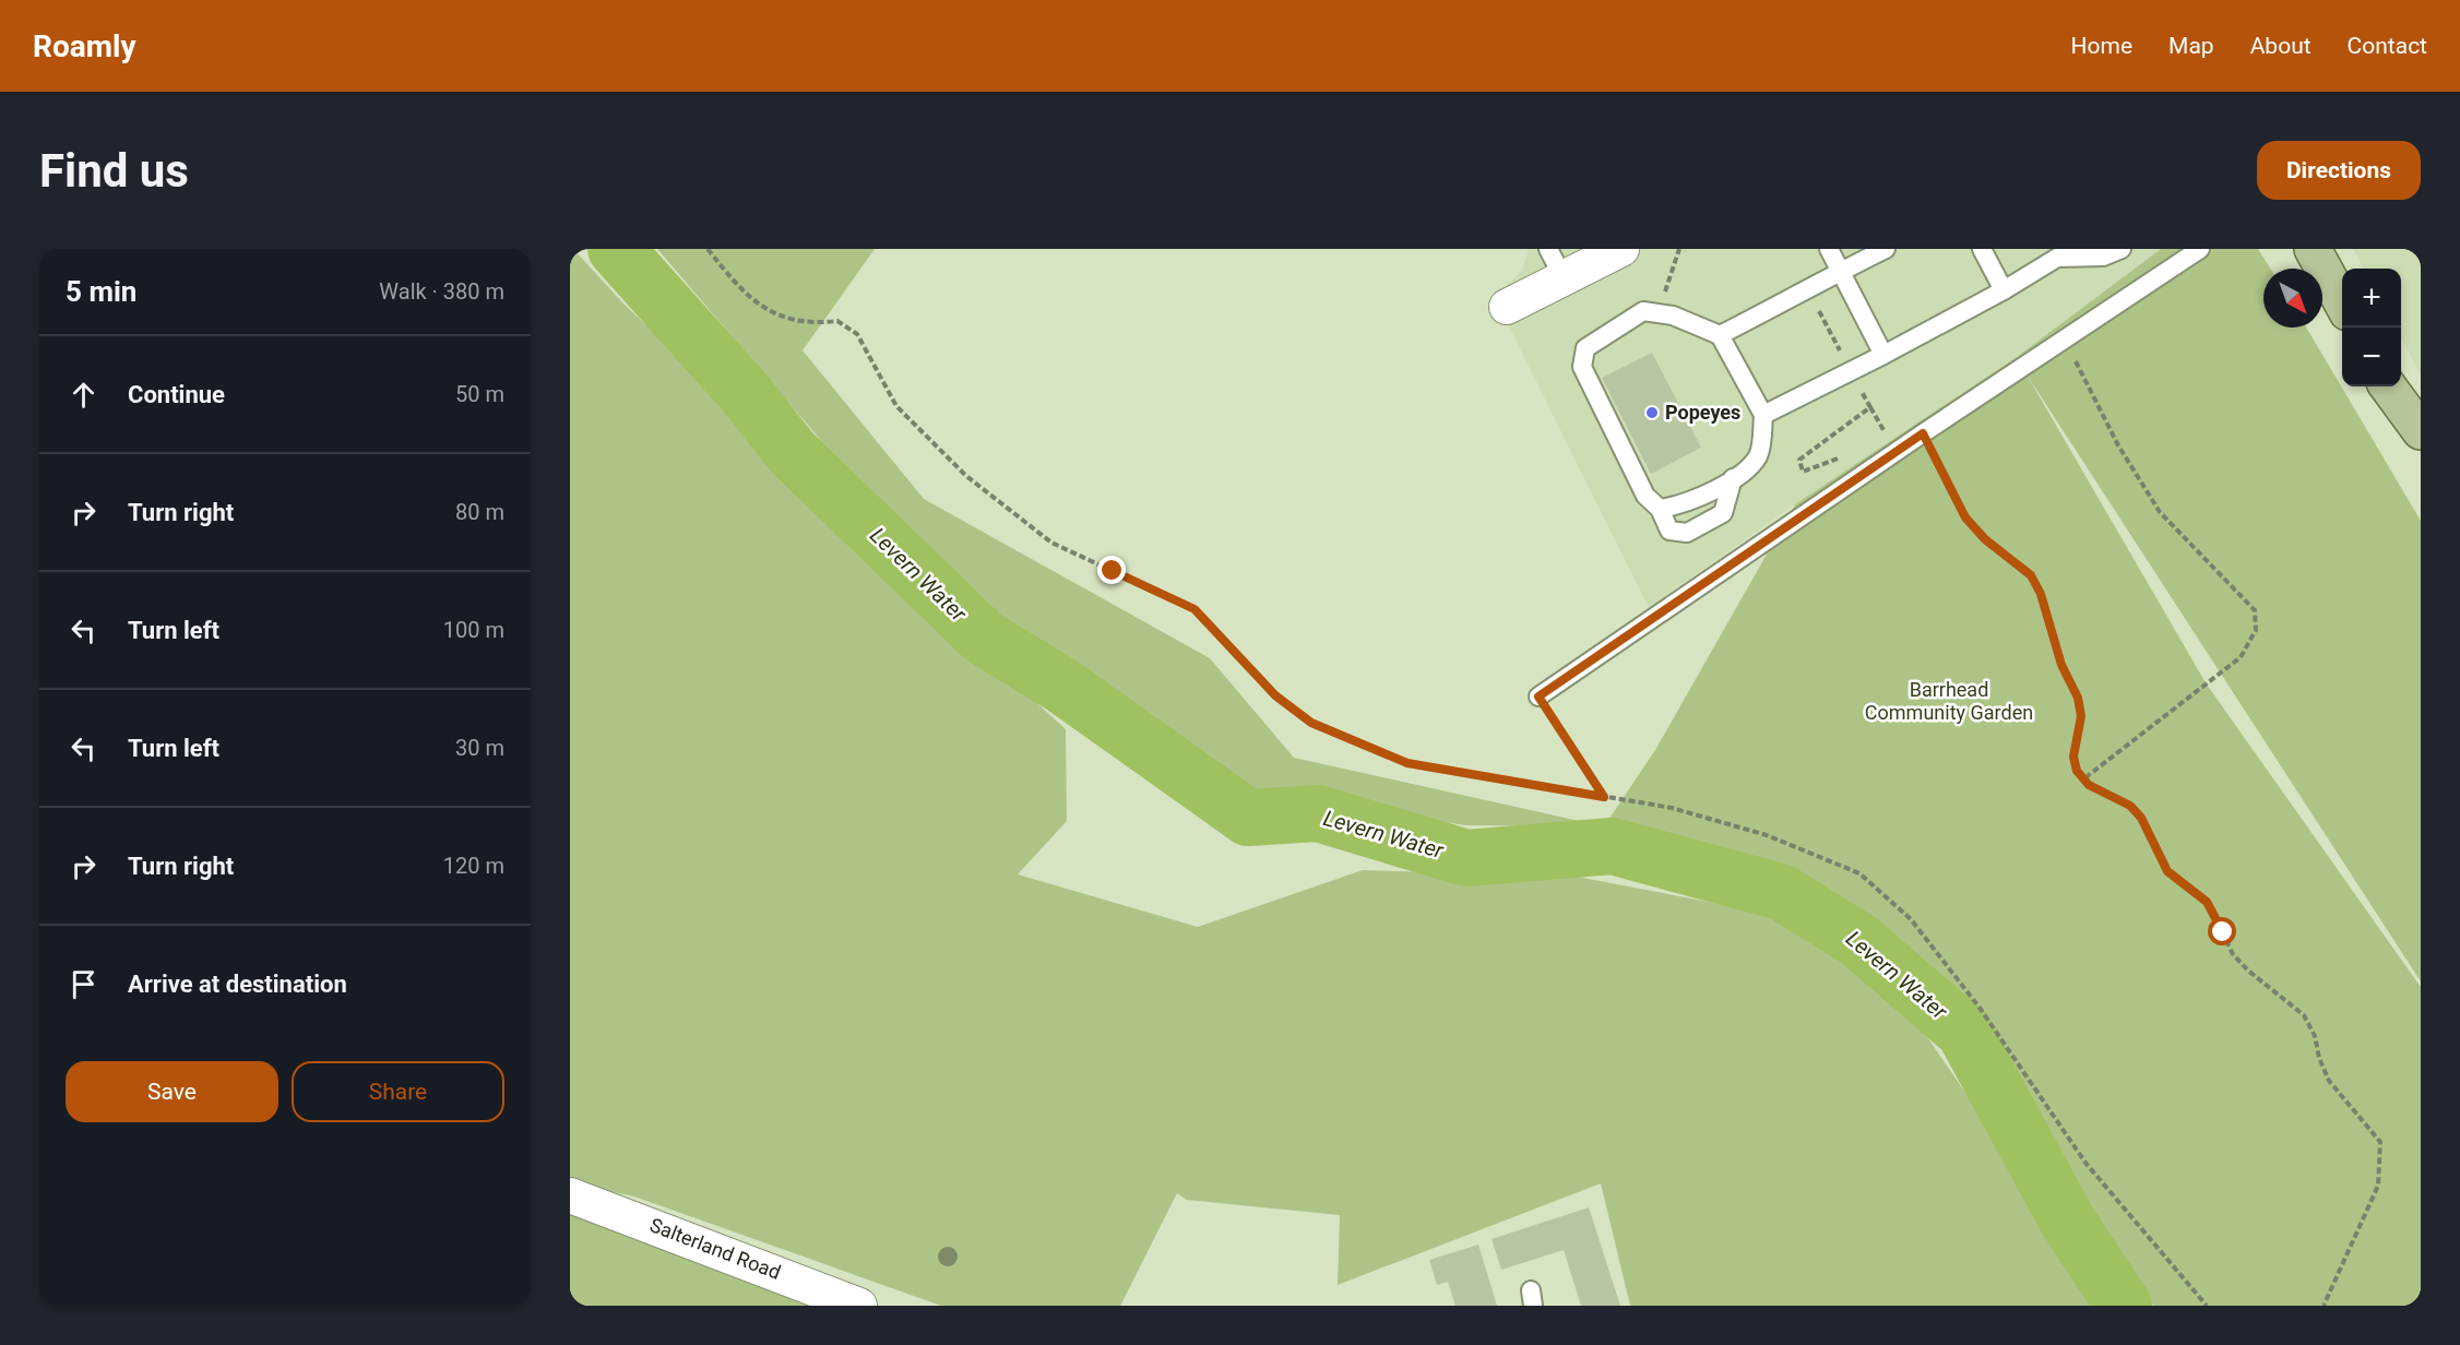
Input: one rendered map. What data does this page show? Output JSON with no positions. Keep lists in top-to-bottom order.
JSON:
{
  "streets": {
    "street": ["Salterland Road"]
  },
  "water": ["Levern Water"],
  "parks": ["Barrhead Community Garden"],
  "places": ["Popeyes"],
  "north": "bottom right",
  "page": {
    "header": "Roamly",
    "nav": [
      "Home",
      "Map",
      "About",
      "Contact"
    ],
    "buttons": [
      "Directions",
      ["Save", "Share"]
    ],
    "title": "Find us",
    "heading": ["5 min", "Walk · 380 m"],
    "map_buttons": ["+", "−"],
    "list": [
      ["Continue", "50 m"],
      ["Turn right", "80 m"],
      ["Turn left", "100 m"],
      ["Turn left", "30 m"],
      ["Turn right", "120 m"],
      "Arrive at destination"
    ]
  }
}
